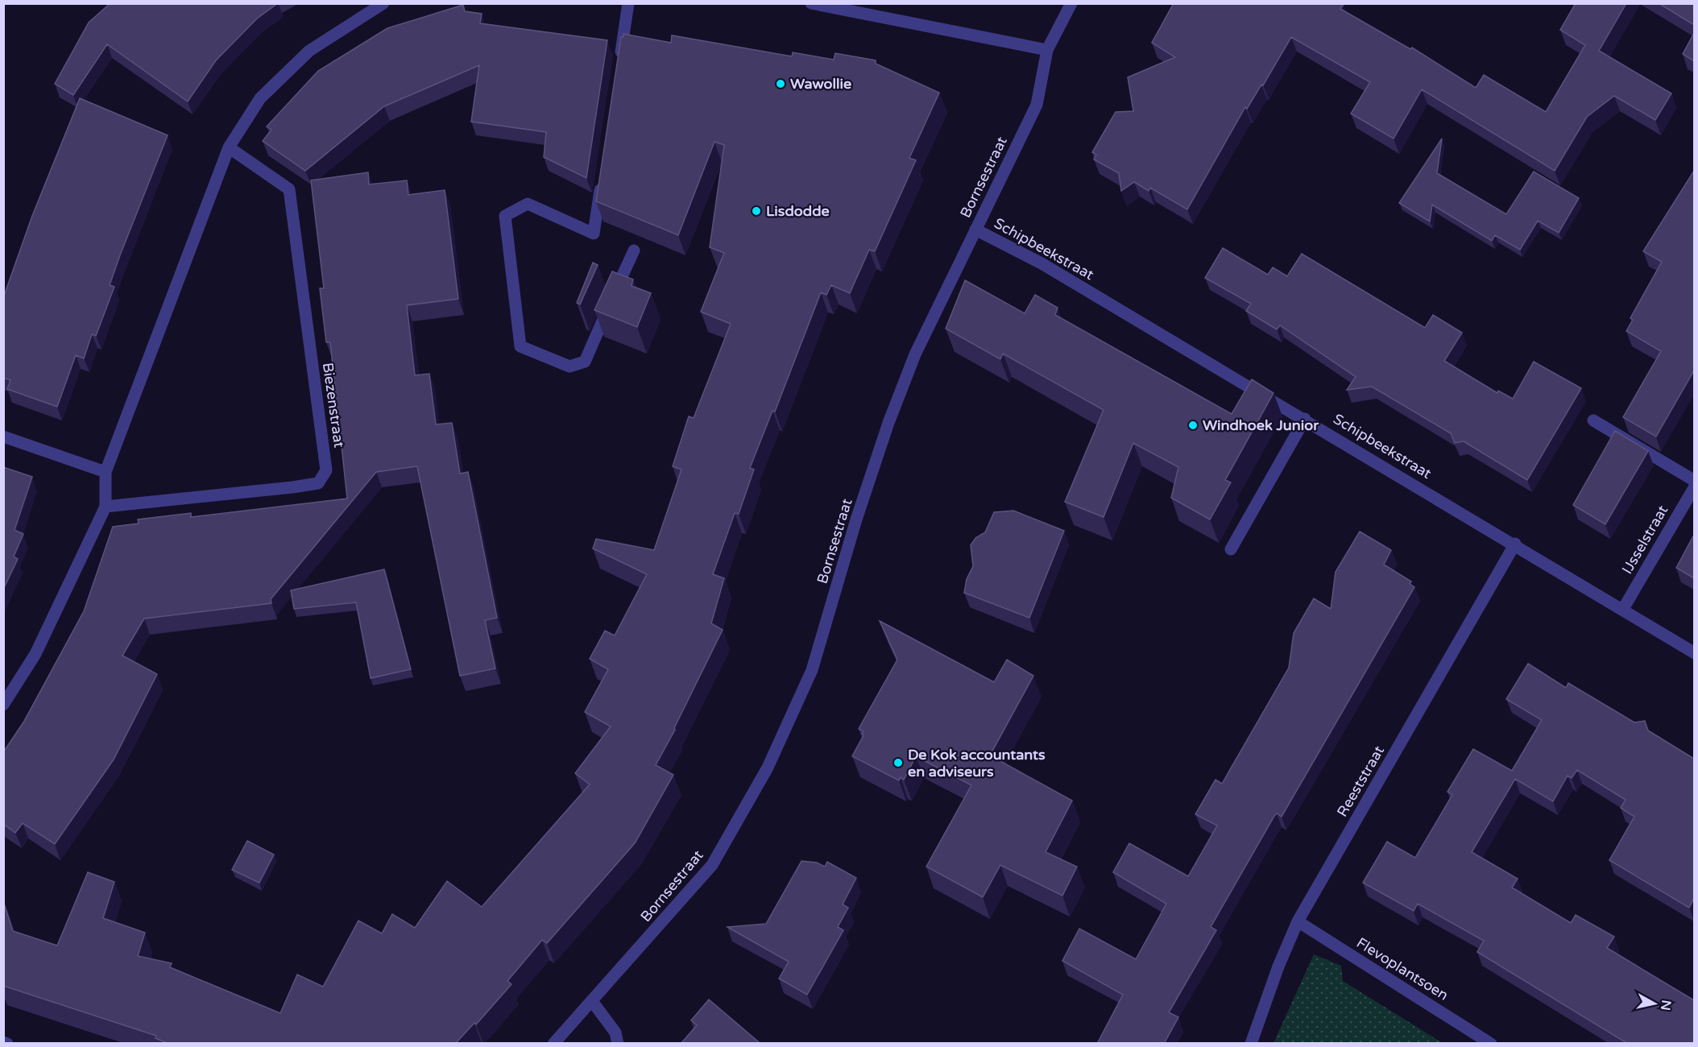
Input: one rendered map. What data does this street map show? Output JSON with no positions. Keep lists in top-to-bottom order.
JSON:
{
  "streets": {
    "street": [
      "Bornsestraat",
      "Schipbeekstraat",
      "Biezenstraat",
      "IJsselstraat",
      "Reeststraat",
      "Flevoplantsoen"
    ]
  },
  "crossings": [
    ["Bornsestraat", "Schipbeekstraat"],
    ["Schipbeekstraat", "IJsselstraat"],
    ["Schipbeekstraat", "Reeststraat"],
    ["Reeststraat", "Flevoplantsoen"]
  ],
  "places": [
    "Wawollie",
    "Lisdodde",
    "Windhoek Junior",
    "De Kok accountants en adviseurs"
  ],
  "north": "right"
}
